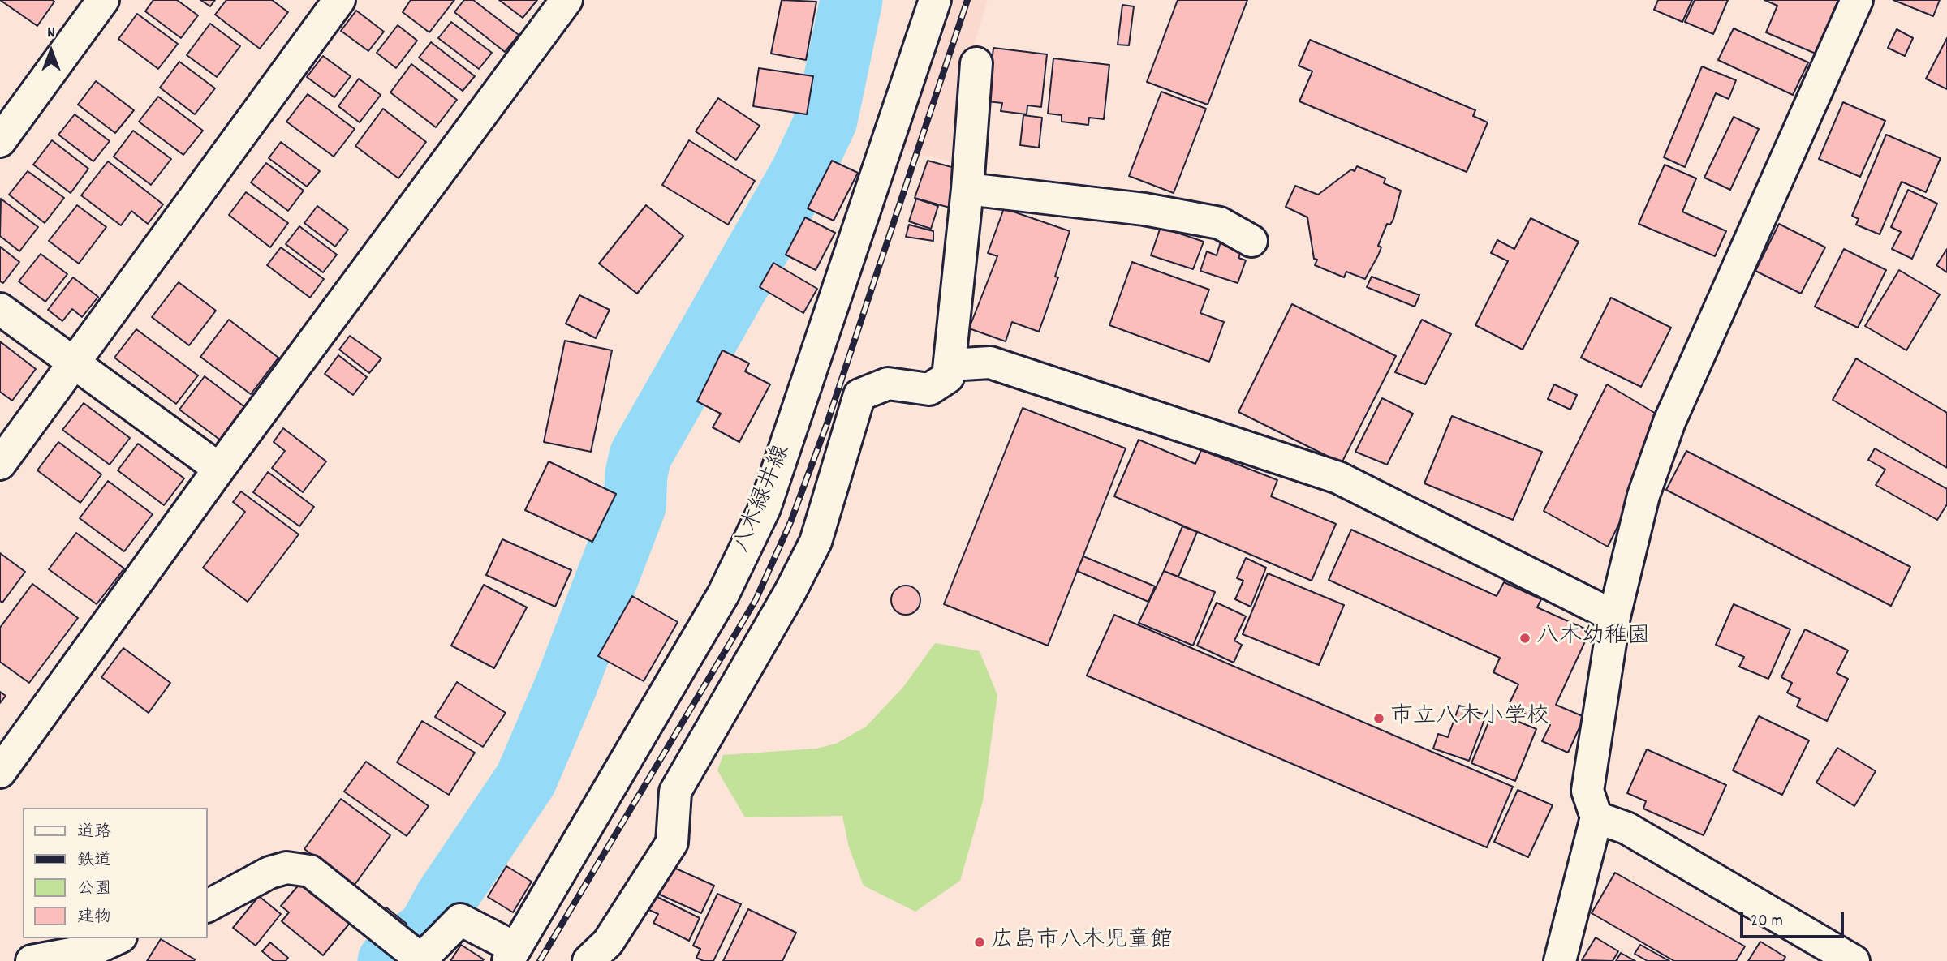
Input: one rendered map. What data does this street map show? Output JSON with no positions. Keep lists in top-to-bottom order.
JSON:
{
  "streets": {
    "street": ["八木緑井線"]
  },
  "places": ["八木幼稚園", "市立八木小学校", "広島市八木児童館"],
  "legend": [
    "道路",
    "鉄道",
    "公園",
    "建物"
  ],
  "scale_bar": "20 m",
  "north": "top"
}
